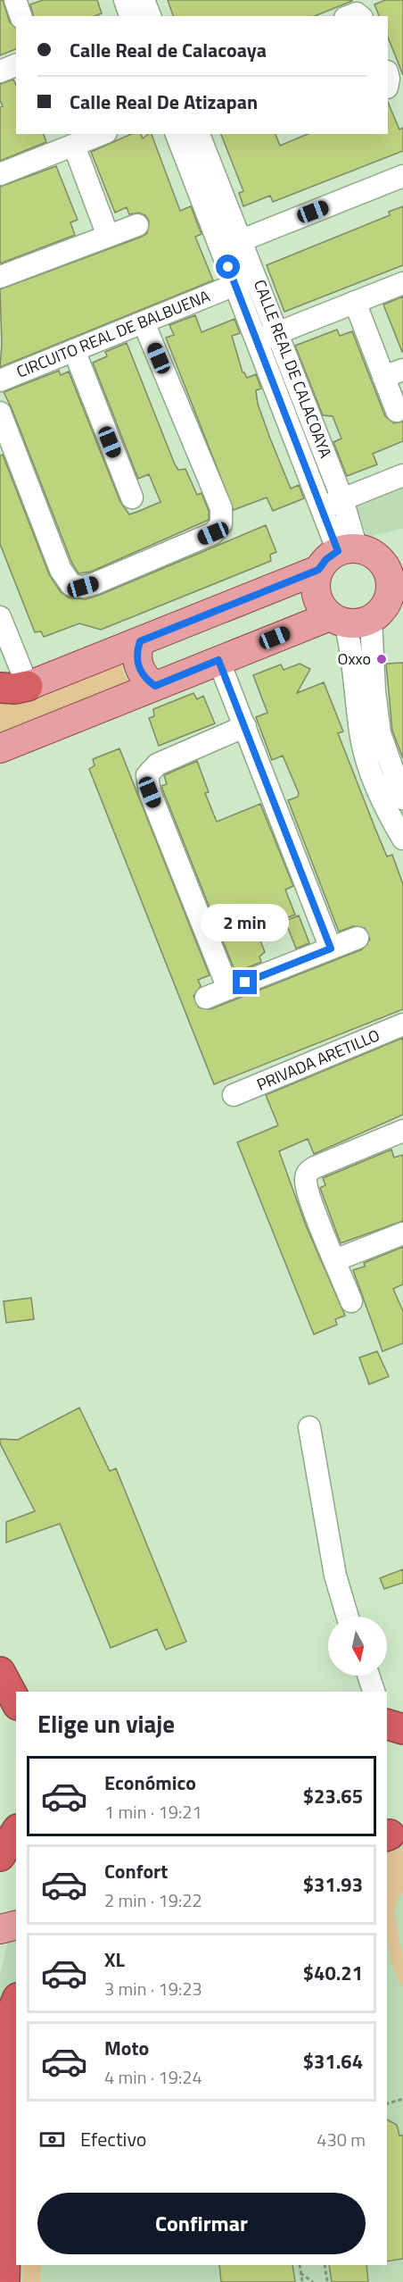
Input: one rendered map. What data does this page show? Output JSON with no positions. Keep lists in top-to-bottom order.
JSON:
{
  "streets": {
    "street": ["CIRCUITO REAL DE BALBUENA", "CALLE REAL DE CALACOAYA", "PRIVADA ARETILLO"]
  },
  "crossings": [
    ["CIRCUITO REAL DE BALBUENA", "CALLE REAL DE CALACOAYA"]
  ],
  "places": ["Oxxo"],
  "north": "bottom",
  "page": {
    "banner": ["Calle Real de Calacoaya", "Calle Real De Atizapan"],
    "bubble": "2 min",
    "heading": "Elige un viaje",
    "list": [
      {
        "name": "Económico",
        "note": "1 min · 19:21",
        "value": "$23.65"
      },
      {
        "name": "Confort",
        "note": "2 min · 19:22",
        "value": "$31.93"
      },
      {
        "name": "XL",
        "note": "3 min · 19:23",
        "value": "$40.21"
      },
      {
        "name": "Moto",
        "note": "4 min · 19:24",
        "value": "$31.64"
      }
    ],
    "pay": ["Efectivo", "430 m"],
    "buttons": "Confirmar"
  }
}
